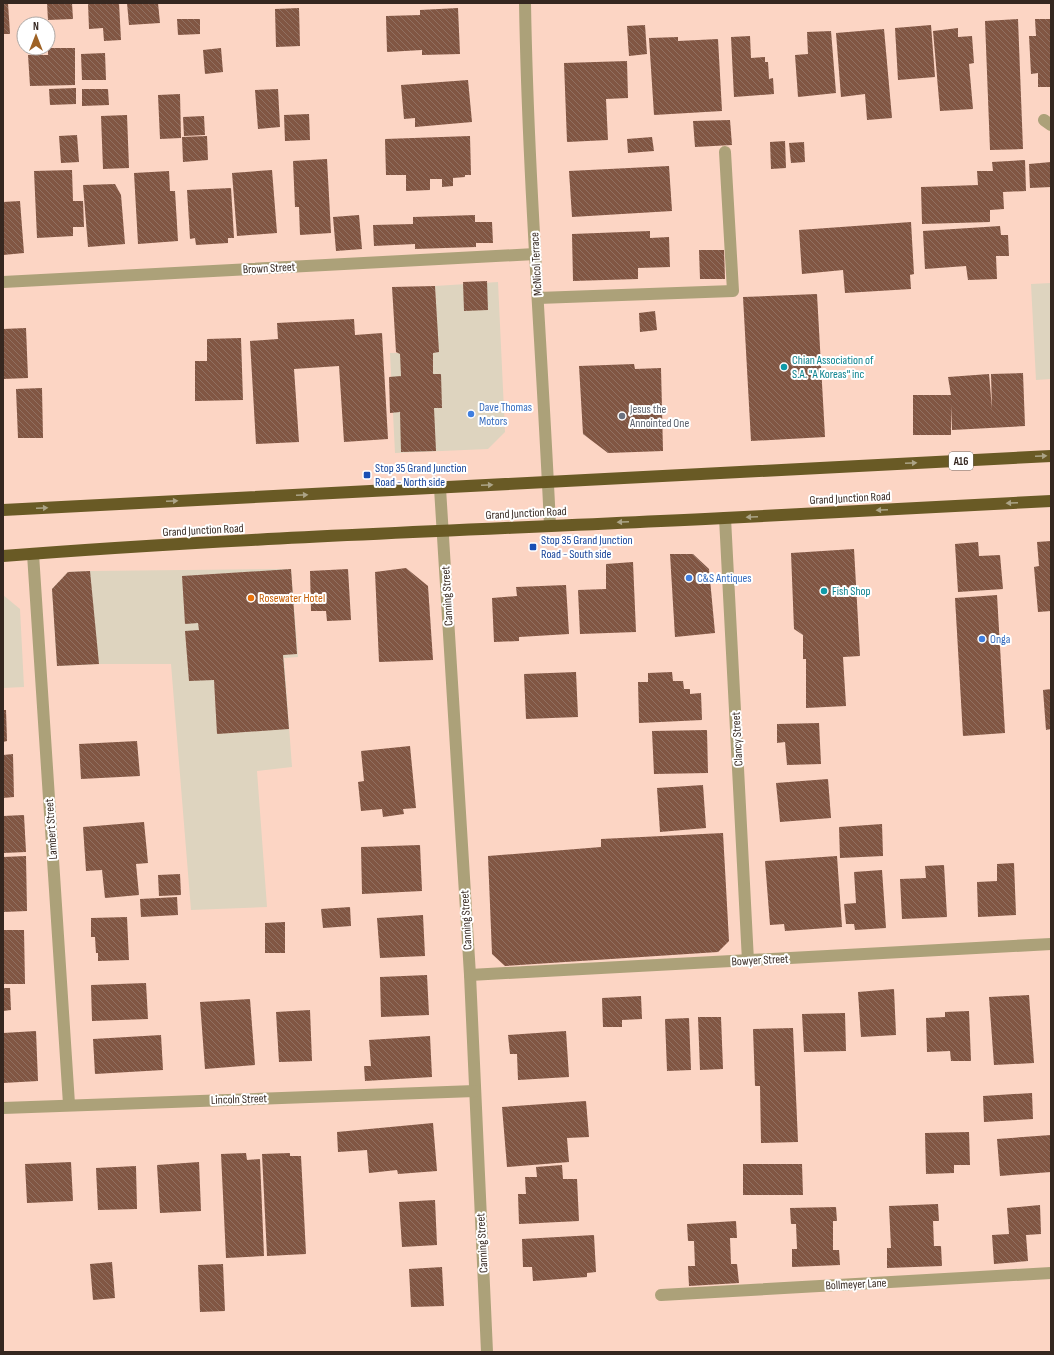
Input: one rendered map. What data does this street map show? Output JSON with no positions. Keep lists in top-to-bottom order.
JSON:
{
  "streets": {
    "highway": ["A16", "Grand Junction Road"],
    "street": [
      "McNicol Terrace",
      "Brown Street",
      "Canning Street",
      "Clancy Street",
      "Lambert Street",
      "Bowyer Street",
      "Lincoln Street",
      "Bollmeyer Lane"
    ]
  },
  "crossings": [
    ["McNicol Terrace", "Brown Street"],
    ["McNicol Terrace", "A16"],
    ["McNicol Terrace", "Grand Junction Road"],
    ["A16", "Canning Street"],
    ["Grand Junction Road", "Canning Street"],
    ["Grand Junction Road", "Clancy Street"],
    ["Grand Junction Road", "Lambert Street"],
    ["Canning Street", "Bowyer Street"],
    ["Canning Street", "Lincoln Street"],
    ["Clancy Street", "Bowyer Street"],
    ["Lambert Street", "Lincoln Street"]
  ],
  "places": {
    "other": [
      "Chian Association of S.A. \"A Koreas\" inc",
      "Dave Thomas Motors",
      "Jesus the Annointed One",
      "C&S Antiques",
      "Fish Shop",
      "Rosewater Hotel",
      "Onga"
    ],
    "transit": ["Stop 35 Grand Junction Road - North side", "Stop 35 Grand Junction Road - South side"]
  },
  "north": "top"
}
